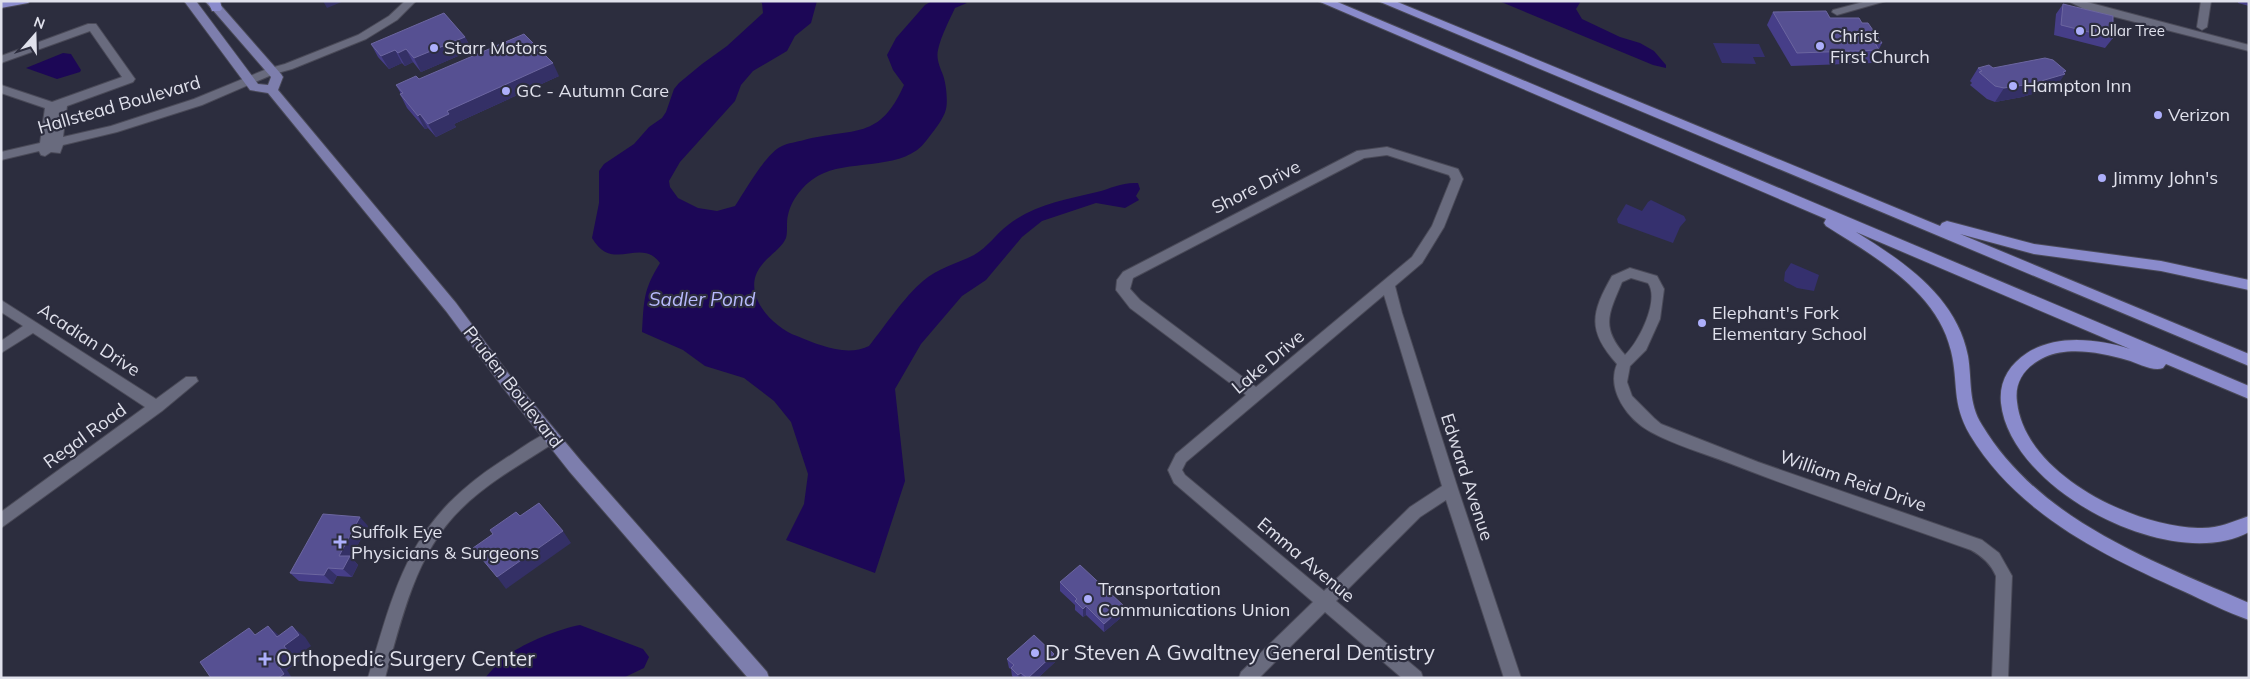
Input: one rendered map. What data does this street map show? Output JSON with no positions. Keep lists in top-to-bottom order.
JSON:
{
  "streets": {
    "main road": ["Pruden Boulevard"],
    "street": [
      "Hallstead Boulevard",
      "Shore Drive",
      "Acadian Drive",
      "Lake Drive",
      "Regal Road",
      "Edward Avenue",
      "William Reid Drive",
      "Emma Avenue"
    ]
  },
  "crossings": [
    ["Hallstead Boulevard", "Pruden Boulevard"],
    ["Shore Drive", "Lake Drive"],
    ["Shore Drive", "Edward Avenue"],
    ["Acadian Drive", "Regal Road"],
    ["Lake Drive", "Edward Avenue"],
    ["Lake Drive", "Emma Avenue"]
  ],
  "water": ["Sadler Pond"],
  "places": {
    "other": [
      "Dollar Tree",
      "Christ First Church",
      "Starr Motors",
      "Hampton Inn",
      "GC - Autumn Care",
      "Verizon",
      "Jimmy John's",
      "Elephant's Fork Elementary School",
      "Transportation Communications Union",
      "Dr Steven A Gwaltney General Dentistry"
    ],
    "health": ["Suffolk Eye Physicians & Surgeons", "Orthopedic Surgery Center"]
  },
  "north": "top"
}
